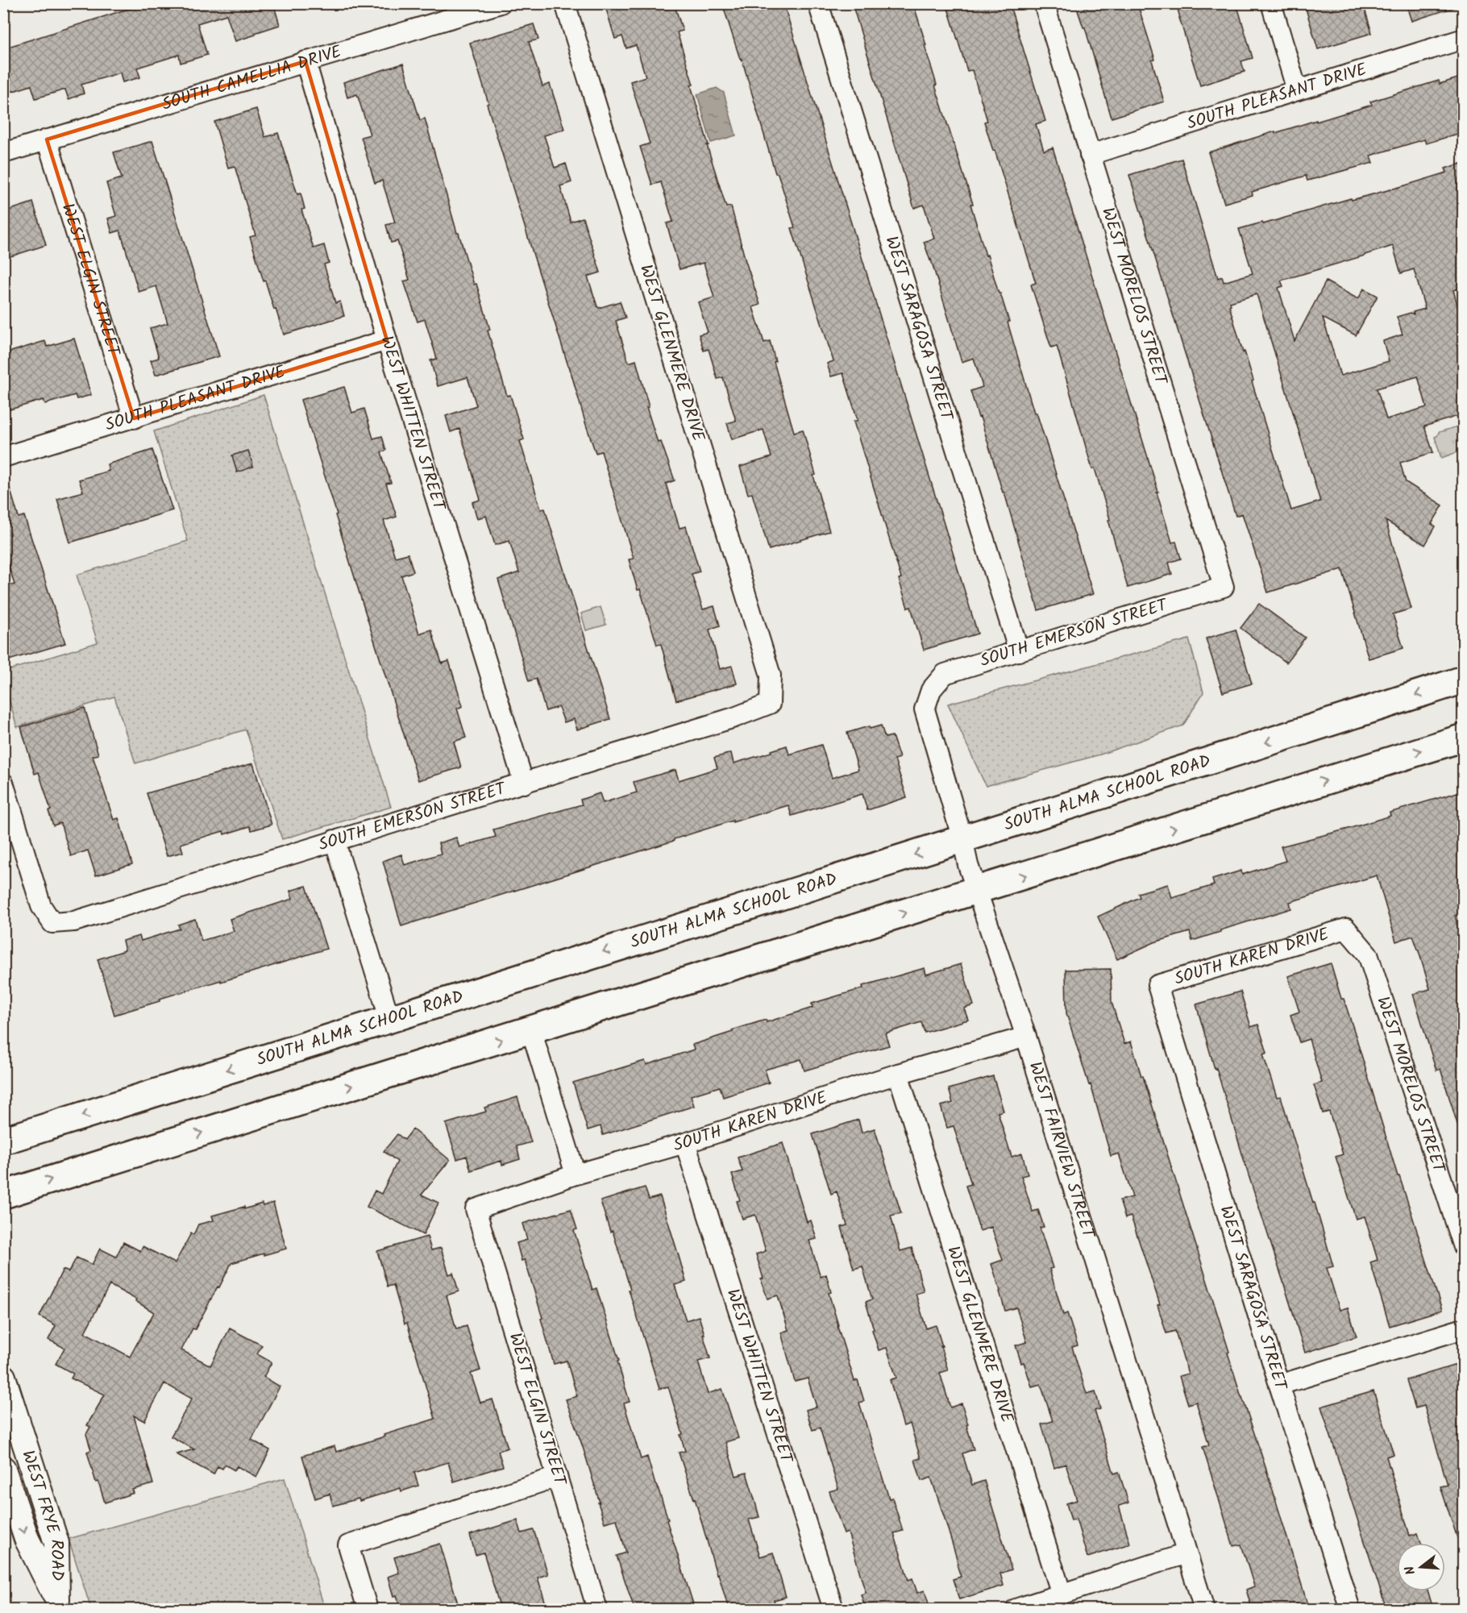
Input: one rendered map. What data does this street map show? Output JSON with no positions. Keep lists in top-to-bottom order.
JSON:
{
  "streets": {
    "main road": ["SOUTH ALMA SCHOOL ROAD"],
    "street": [
      "SOUTH CAMELLIA DRIVE",
      "SOUTH PLEASANT DRIVE",
      "WEST ELGIN STREET",
      "WEST MORELOS STREET",
      "WEST SARAGOSA STREET",
      "WEST GLENMERE DRIVE",
      "WEST WHITTEN STREET",
      "SOUTH EMERSON STREET",
      "SOUTH KAREN DRIVE",
      "WEST FAIRVIEW STREET",
      "WEST FRYE ROAD"
    ]
  },
  "crossings": [
    ["SOUTH CAMELLIA DRIVE", "WEST ELGIN STREET"],
    ["SOUTH CAMELLIA DRIVE", "WEST WHITTEN STREET"],
    ["SOUTH PLEASANT DRIVE", "WEST ELGIN STREET"],
    ["SOUTH PLEASANT DRIVE", "WEST MORELOS STREET"],
    ["SOUTH PLEASANT DRIVE", "WEST WHITTEN STREET"],
    ["WEST ELGIN STREET", "SOUTH KAREN DRIVE"],
    ["WEST MORELOS STREET", "SOUTH EMERSON STREET"],
    ["WEST MORELOS STREET", "SOUTH KAREN DRIVE"],
    ["WEST SARAGOSA STREET", "SOUTH EMERSON STREET"],
    ["WEST SARAGOSA STREET", "SOUTH KAREN DRIVE"],
    ["WEST GLENMERE DRIVE", "SOUTH EMERSON STREET"],
    ["WEST GLENMERE DRIVE", "SOUTH KAREN DRIVE"],
    ["WEST WHITTEN STREET", "SOUTH EMERSON STREET"],
    ["WEST WHITTEN STREET", "SOUTH KAREN DRIVE"],
    ["SOUTH EMERSON STREET", "WEST FAIRVIEW STREET"],
    ["SOUTH ALMA SCHOOL ROAD", "WEST FAIRVIEW STREET"],
    ["SOUTH KAREN DRIVE", "WEST FAIRVIEW STREET"]
  ],
  "north": "left"
}
